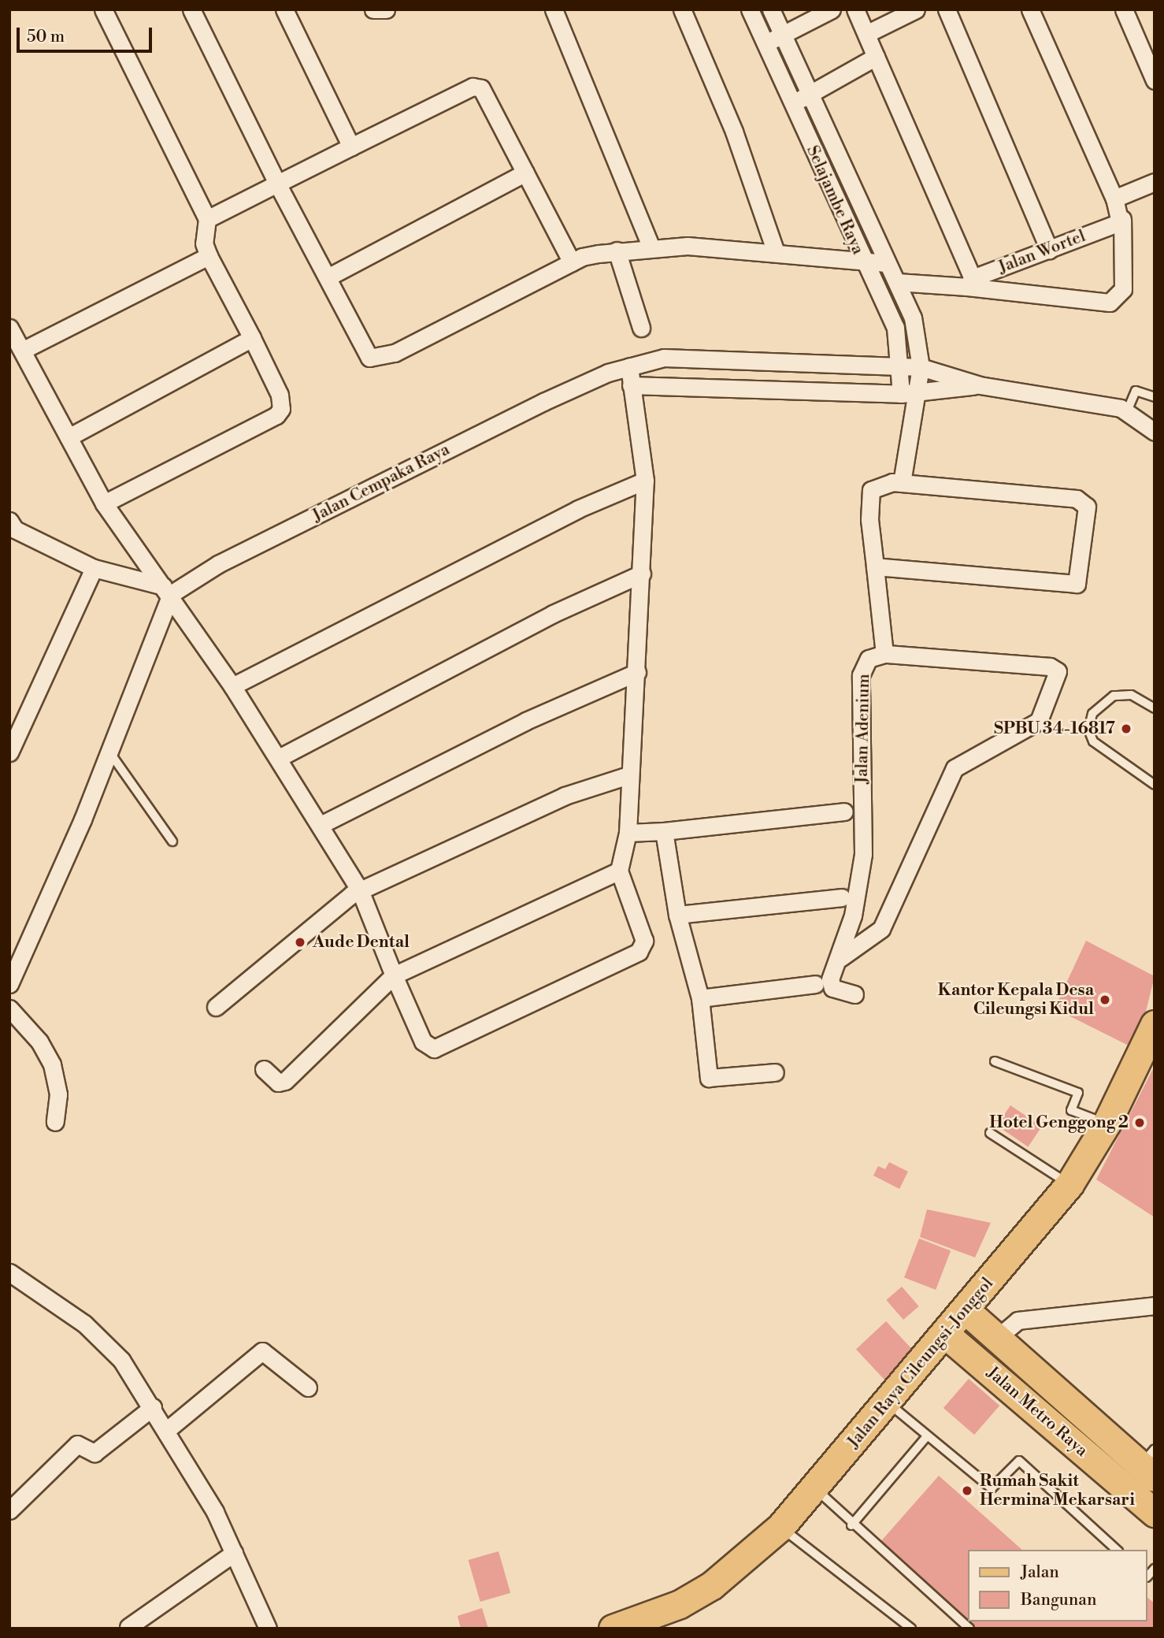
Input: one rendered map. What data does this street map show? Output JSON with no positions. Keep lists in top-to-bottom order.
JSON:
{
  "streets": {
    "main road": ["Jalan Raya Cileungsi-Jonggol", "Jalan Metro Raya"],
    "street": [
      "Selajambe Raya",
      "Jalan Wortel",
      "Jalan Cempaka Raya",
      "Jalan Adenium"
    ]
  },
  "crossings": [
    ["Jalan Raya Cileungsi-Jonggol", "Jalan Metro Raya"]
  ],
  "places": [
    "SPBU 34-16817",
    "Aude Dental",
    "Kantor Kepala Desa Cileungsi Kidul",
    "Hotel Genggong 2",
    "Rumah Sakit Hermina Mekarsari"
  ],
  "legend": ["Jalan", "Bangunan"],
  "scale_bar": "50 m"
}
